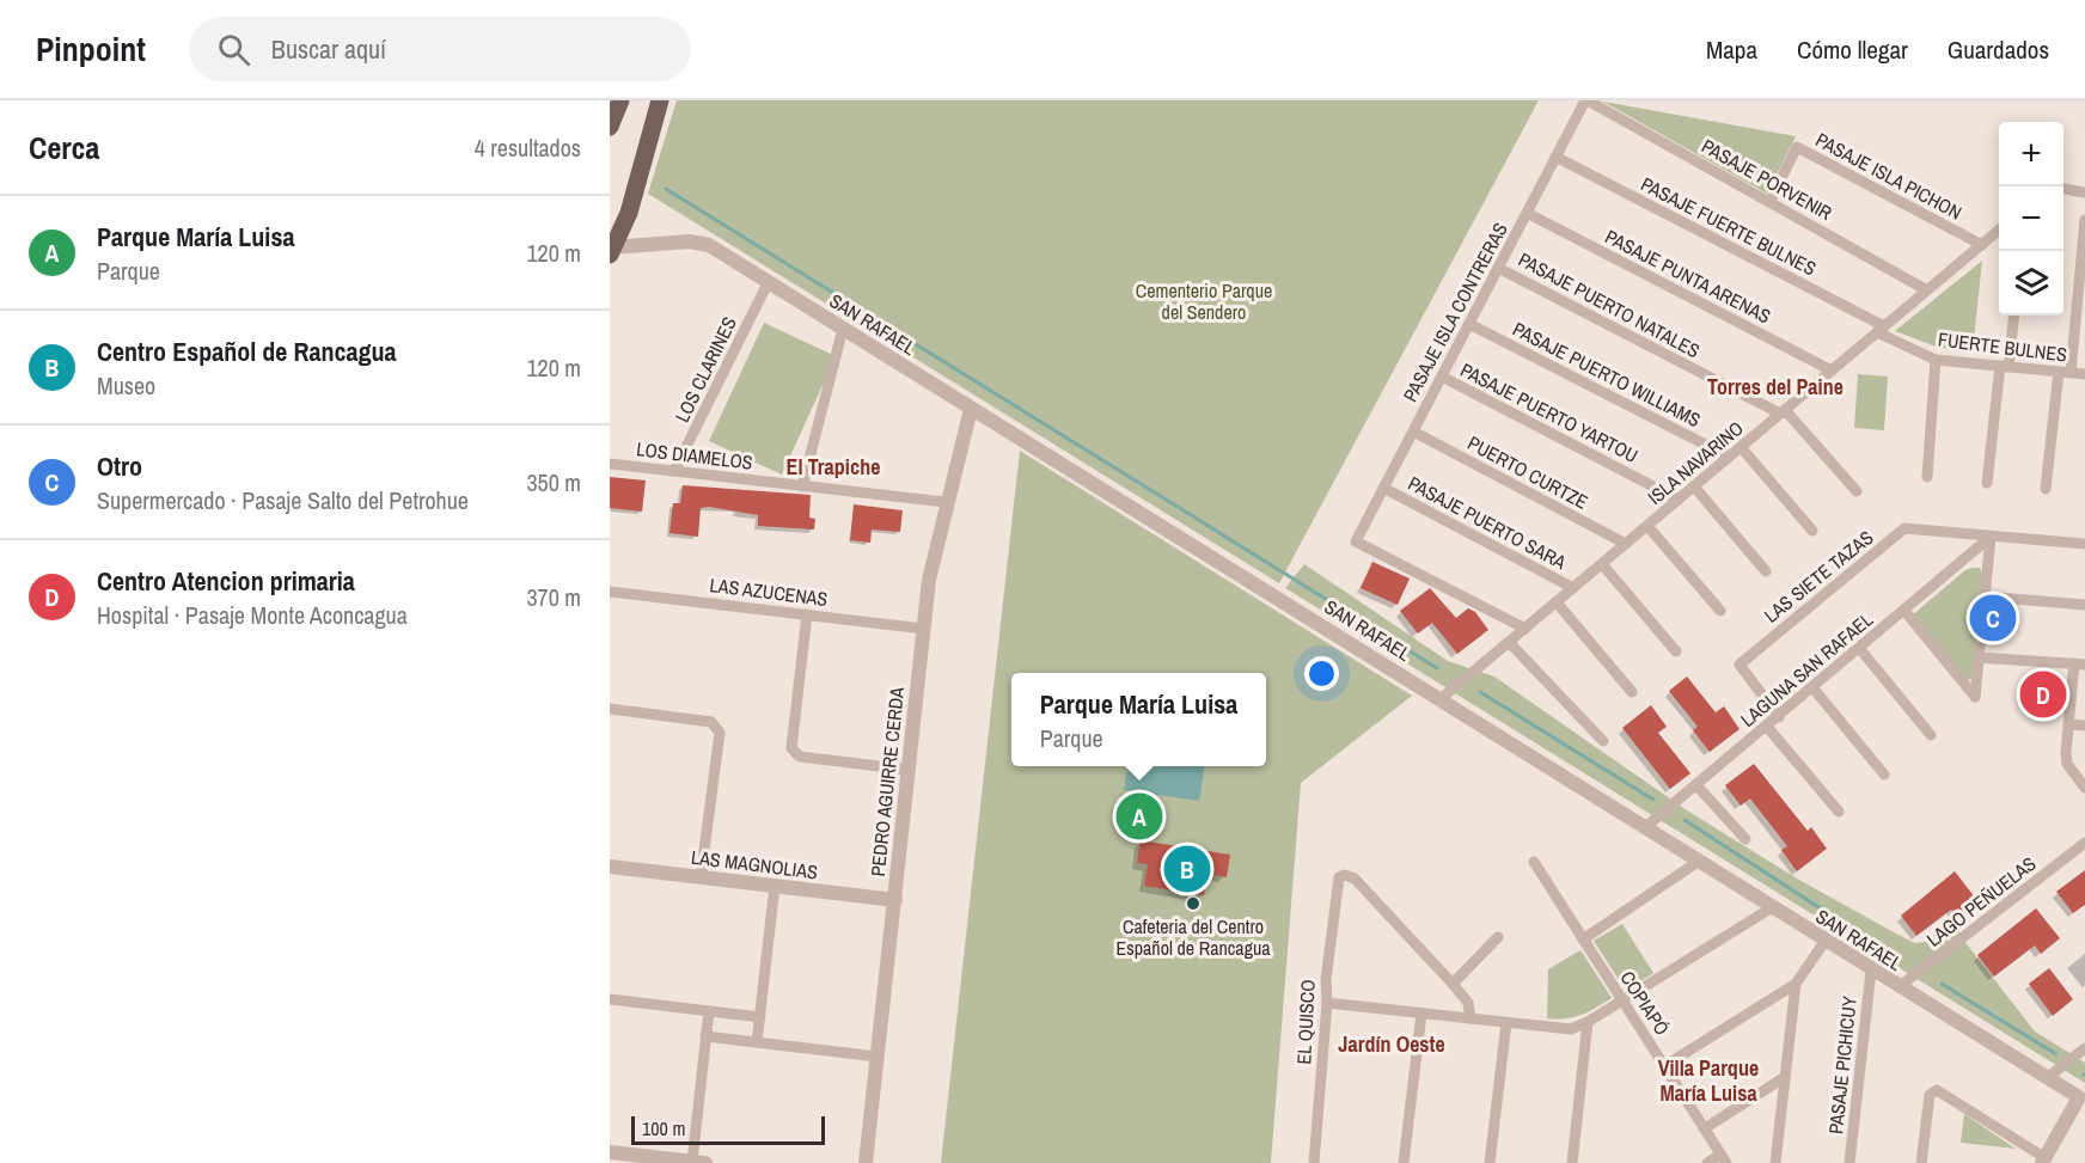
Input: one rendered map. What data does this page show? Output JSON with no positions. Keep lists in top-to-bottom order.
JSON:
{
  "streets": {
    "street": [
      "PASAJE ISLA PICHON",
      "PASAJE PORVENIR",
      "PASAJE FUERTE BULNES",
      "PASAJE PUNTA ARENAS",
      "PASAJE PUERTO NATALES",
      "PASAJE ISLA CONTRERAS",
      "SAN RAFAEL",
      "FUERTE BULNES",
      "LOS CLARINES",
      "PASAJE PUERTO WILLIAMS",
      "PASAJE PUERTO YARTOU",
      "LOS DIAMELOS",
      "ISLA NAVARINO",
      "PUERTO CURTZE",
      "PASAJE PUERTO SARA",
      "LAS SIETE TAZAS",
      "LAS AZUCENAS",
      "LAGUNA SAN RAFAEL",
      "PEDRO AGUIRRE CERDA",
      "LAS MAGNOLIAS",
      "LAGO PEÑUELAS",
      "COPIAPÓ",
      "EL QUISCO",
      "PASAJE PICHICUY"
    ]
  },
  "crossings": [
    ["PASAJE ISLA PICHON", "PASAJE PORVENIR"],
    ["PASAJE ISLA PICHON", "ISLA NAVARINO"],
    ["PASAJE PORVENIR", "PASAJE ISLA CONTRERAS"],
    ["PASAJE PORVENIR", "ISLA NAVARINO"],
    ["PASAJE FUERTE BULNES", "PASAJE ISLA CONTRERAS"],
    ["PASAJE FUERTE BULNES", "FUERTE BULNES"],
    ["PASAJE FUERTE BULNES", "ISLA NAVARINO"],
    ["PASAJE PUNTA ARENAS", "PASAJE ISLA CONTRERAS"],
    ["PASAJE PUNTA ARENAS", "ISLA NAVARINO"],
    ["PASAJE PUERTO NATALES", "PASAJE ISLA CONTRERAS"],
    ["PASAJE PUERTO NATALES", "ISLA NAVARINO"],
    ["PASAJE ISLA CONTRERAS", "PASAJE PUERTO WILLIAMS"],
    ["PASAJE ISLA CONTRERAS", "PASAJE PUERTO YARTOU"],
    ["PASAJE ISLA CONTRERAS", "ISLA NAVARINO"],
    ["PASAJE ISLA CONTRERAS", "PUERTO CURTZE"],
    ["PASAJE ISLA CONTRERAS", "PASAJE PUERTO SARA"],
    ["SAN RAFAEL", "LOS CLARINES"],
    ["SAN RAFAEL", "ISLA NAVARINO"],
    ["SAN RAFAEL", "LAGUNA SAN RAFAEL"],
    ["SAN RAFAEL", "PEDRO AGUIRRE CERDA"],
    ["SAN RAFAEL", "LAGO PEÑUELAS"],
    ["SAN RAFAEL", "PASAJE PICHICUY"],
    ["FUERTE BULNES", "ISLA NAVARINO"],
    ["LOS CLARINES", "LOS DIAMELOS"],
    ["PASAJE PUERTO WILLIAMS", "ISLA NAVARINO"],
    ["PASAJE PUERTO YARTOU", "ISLA NAVARINO"],
    ["LOS DIAMELOS", "PEDRO AGUIRRE CERDA"],
    ["ISLA NAVARINO", "PUERTO CURTZE"],
    ["ISLA NAVARINO", "PASAJE PUERTO SARA"],
    ["LAS SIETE TAZAS", "LAGUNA SAN RAFAEL"],
    ["LAS AZUCENAS", "PEDRO AGUIRRE CERDA"],
    ["PEDRO AGUIRRE CERDA", "LAS MAGNOLIAS"]
  ],
  "districts": [
    "Torres del Paine",
    "El Trapiche",
    "Jardín Oeste",
    "Villa Parque María Luisa"
  ],
  "parks": ["Cementerio Parque del Sendero"],
  "places": ["Cafeteria del Centro Español de Rancagua"],
  "scale_bar": "100 m",
  "page": {
    "header": "Pinpoint",
    "search": "Buscar aquí",
    "nav": ["Mapa", "Cómo llegar", "Guardados"],
    "heading": ["Cerca", "4 resultados"],
    "map_buttons": ["+", "−"],
    "list": [
      {
        "mark": "A",
        "name": "Parque María Luisa",
        "note": "Parque",
        "value": "120 m"
      },
      {
        "mark": "B",
        "name": "Centro Español de Rancagua",
        "note": "Museo",
        "value": "120 m"
      },
      {
        "mark": "C",
        "name": "Otro",
        "note": "Supermercado · Pasaje Salto del Petrohue",
        "value": "350 m"
      },
      {
        "mark": "D",
        "name": "Centro Atencion primaria",
        "note": "Hospital · Pasaje Monte Aconcagua",
        "value": "370 m"
      }
    ],
    "pins": [
      "C",
      "D",
      "A",
      "B"
    ],
    "popup": ["Parque María Luisa", "Parque"],
    "scale": "100 m"
  }
}
